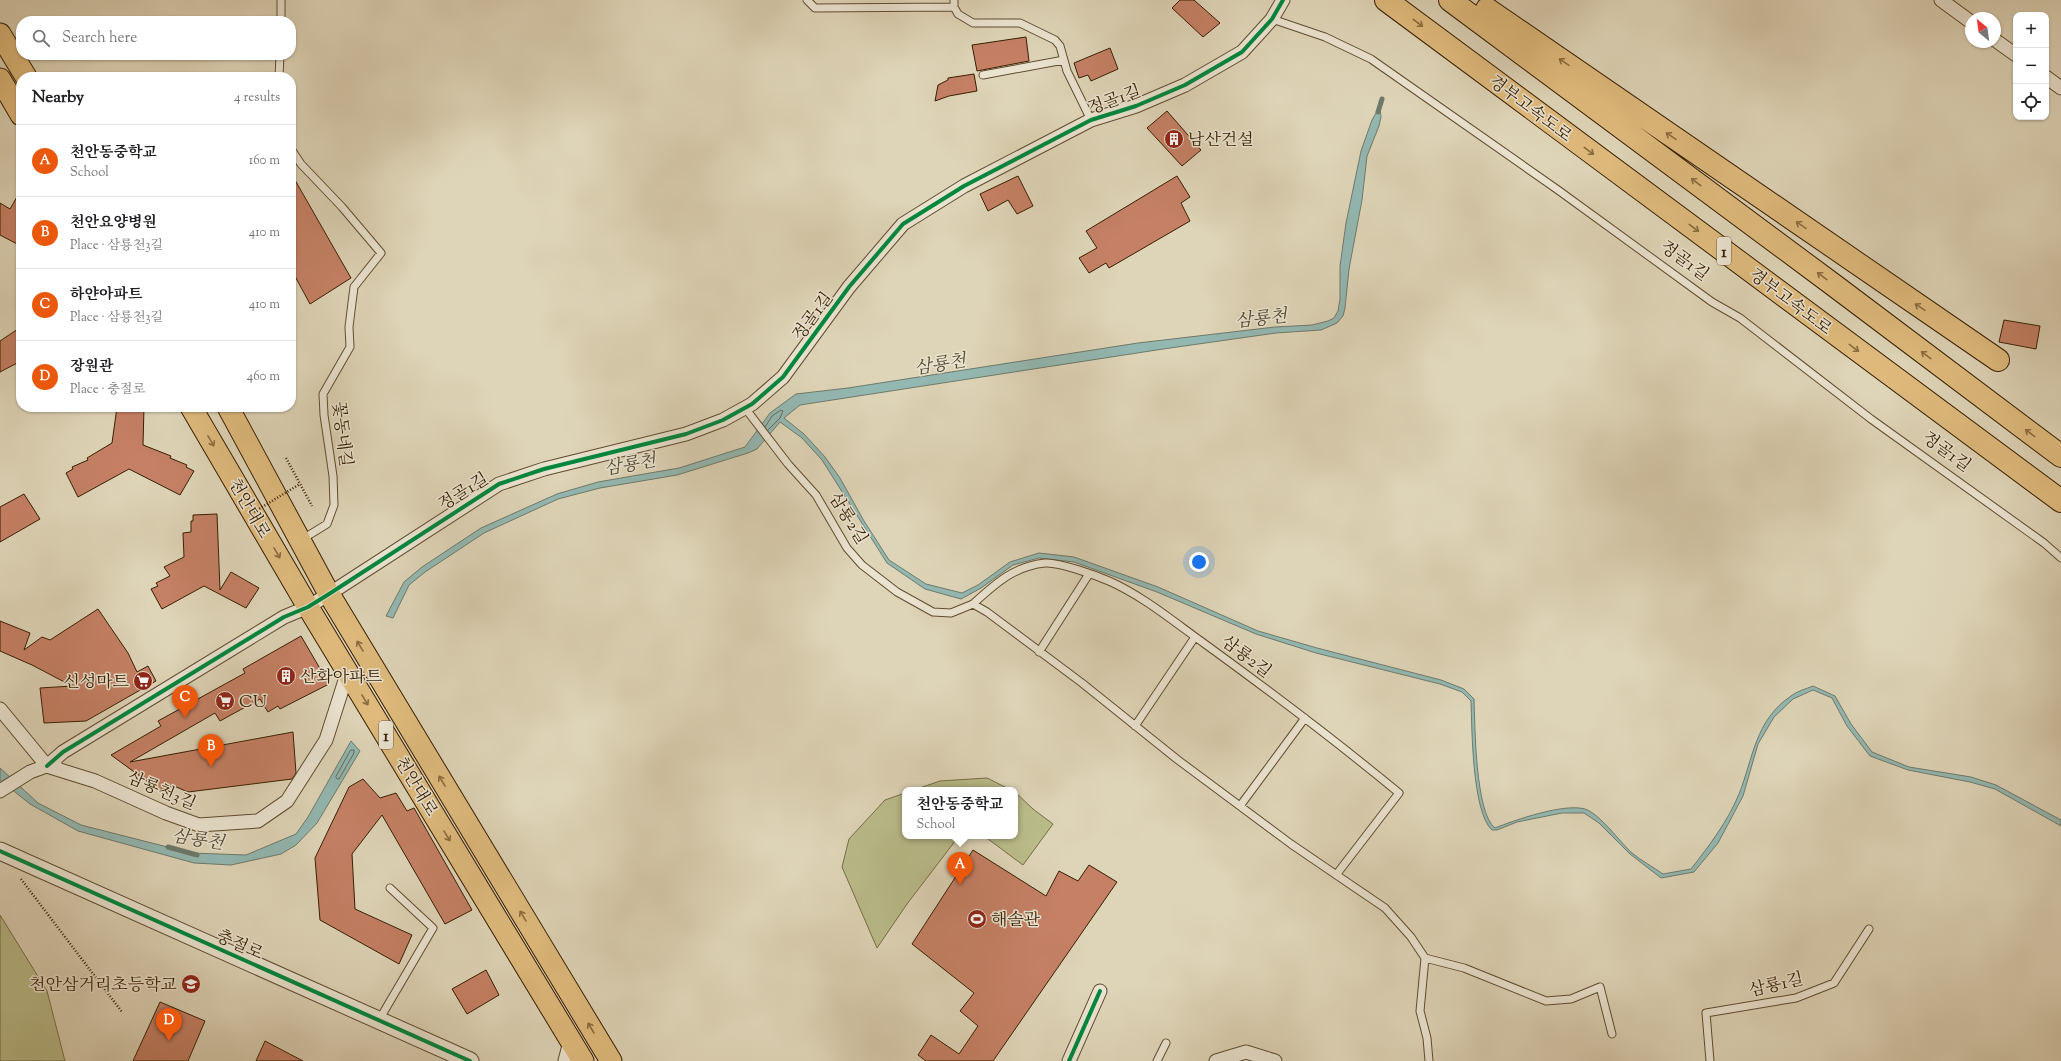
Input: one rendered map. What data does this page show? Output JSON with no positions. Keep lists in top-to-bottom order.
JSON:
{
  "streets": {
    "highway": ["경부고속도로", "1"],
    "main road": ["천안대로"],
    "street": ["정골1길", "삼룡천3길", "충절로"],
    "lane": ["꽃동네길", "삼룡2길", "삼룡1길"]
  },
  "crossings": [
    ["정골1길", "천안대로"],
    ["정골1길", "삼룡2길"],
    ["정골1길", "삼룡천3길"],
    ["꽃동네길", "천안대로"],
    ["천안대로", "삼룡천3길"]
  ],
  "water": ["삼룡천"],
  "places": {
    "building": ["남산건설", "산화아파트"],
    "supermarket": ["신성마트", "CU"],
    "sports": ["해솔관"],
    "school or university": ["천안삼거리초등학교"]
  },
  "north": "top left",
  "page": {
    "map_buttons": ["+", "−"],
    "search": "Search here",
    "heading": ["Nearby", "4 results"],
    "list": [
      {
        "mark": "A",
        "name": "천안동중학교",
        "note": "School",
        "value": "160 m"
      },
      {
        "mark": "B",
        "name": "천안요양병원",
        "note": "Place · 삼룡천3길",
        "value": "410 m"
      },
      {
        "mark": "C",
        "name": "하얀아파트",
        "note": "Place · 삼룡천3길",
        "value": "410 m"
      },
      {
        "mark": "D",
        "name": "장원관",
        "note": "Place · 충절로",
        "value": "460 m"
      }
    ],
    "pins": [
      "C",
      "B",
      "A",
      "D"
    ],
    "popup": ["천안동중학교", "School"]
  }
}
